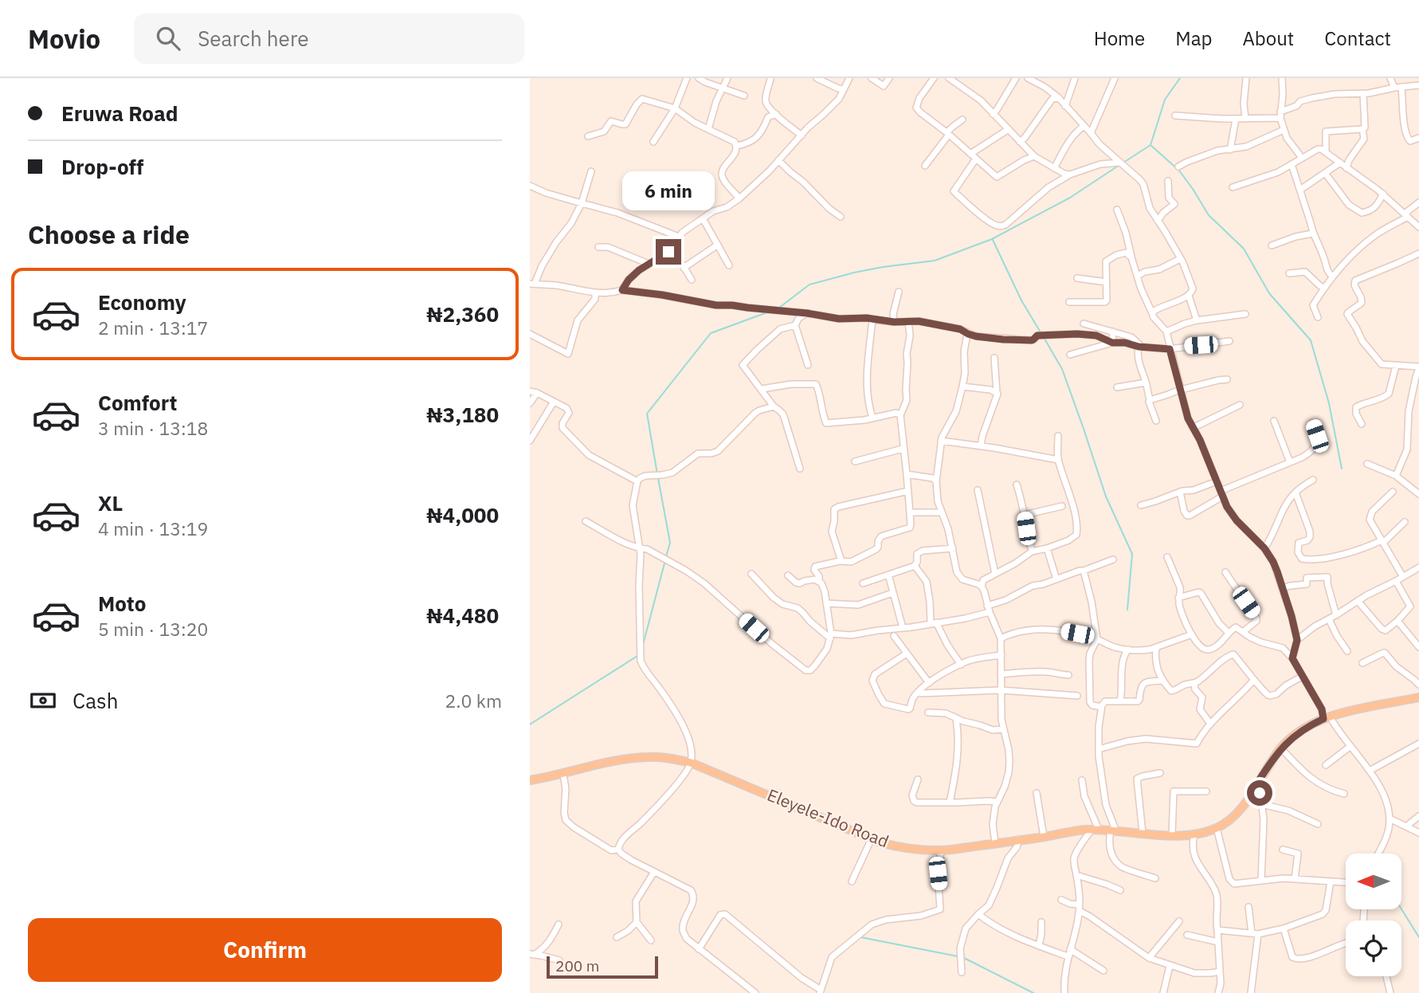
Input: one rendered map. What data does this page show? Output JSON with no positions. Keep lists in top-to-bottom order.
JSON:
{
  "streets": {
    "main road": ["Eleyele-Ido Road"]
  },
  "scale_bar": "200 m",
  "north": "left",
  "page": {
    "header": "Movio",
    "search": "Search here",
    "nav": [
      "Home",
      "Map",
      "About",
      "Contact"
    ],
    "banner": ["Eruwa Road", "Drop-off"],
    "bubble": "6 min",
    "heading": "Choose a ride",
    "list": [
      {
        "name": "Economy",
        "note": "2 min · 13:17",
        "value": "₦2,360"
      },
      {
        "name": "Comfort",
        "note": "3 min · 13:18",
        "value": "₦3,180"
      },
      {
        "name": "XL",
        "note": "4 min · 13:19",
        "value": "₦4,000"
      },
      {
        "name": "Moto",
        "note": "5 min · 13:20",
        "value": "₦4,480"
      }
    ],
    "pay": ["Cash", "2.0 km"],
    "buttons": "Confirm",
    "scale": "200 m"
  }
}
